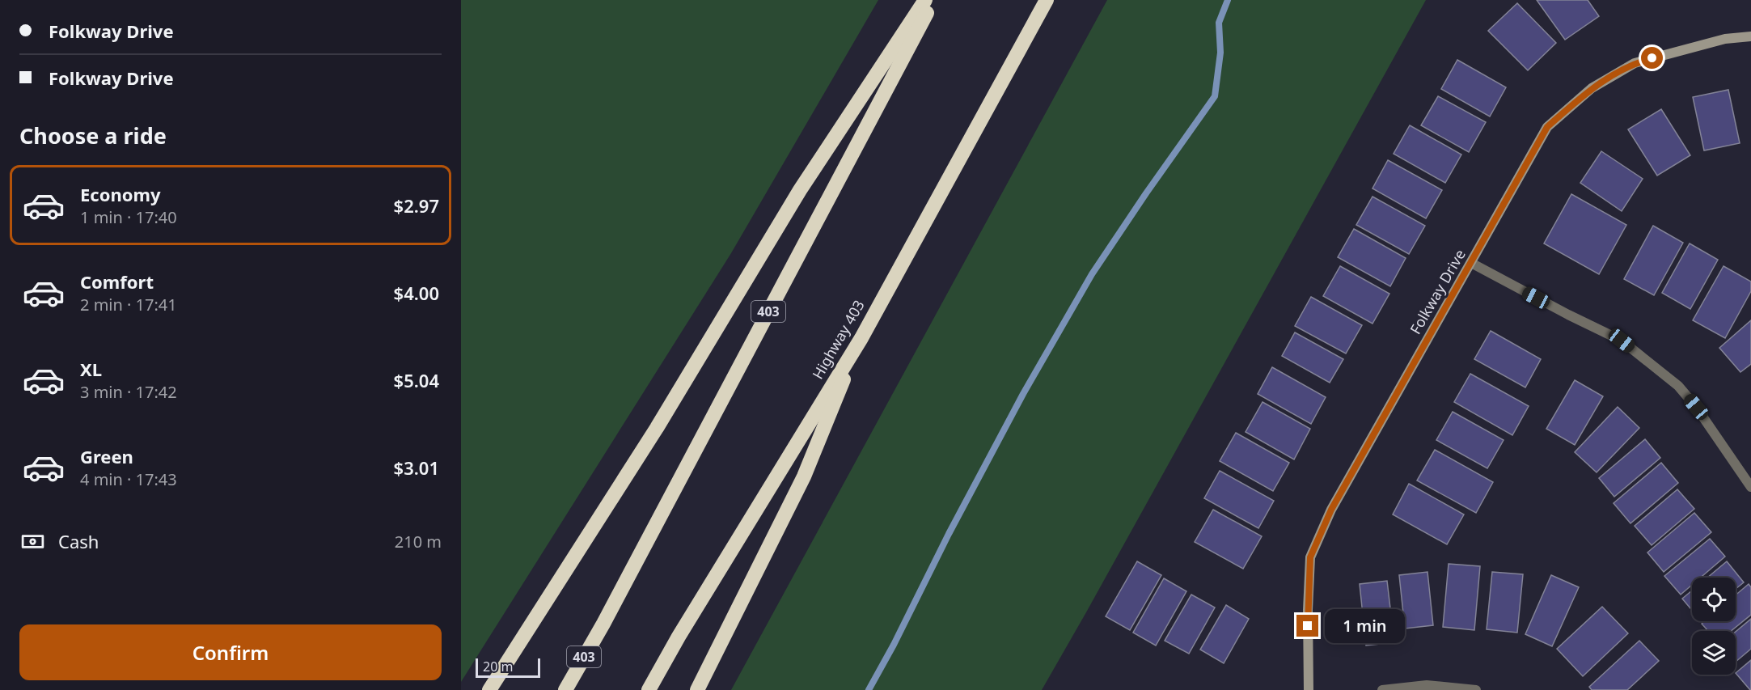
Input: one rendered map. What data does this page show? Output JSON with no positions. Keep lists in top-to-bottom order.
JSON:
{
  "streets": {
    "highway": ["403", "Highway 403"],
    "street": ["Folkway Drive"]
  },
  "scale_bar": "20 m",
  "page": {
    "banner": ["Folkway Drive", "Folkway Drive"],
    "heading": "Choose a ride",
    "list": [
      {
        "name": "Economy",
        "note": "1 min · 17:40",
        "value": "$2.97"
      },
      {
        "name": "Comfort",
        "note": "2 min · 17:41",
        "value": "$4.00"
      },
      {
        "name": "XL",
        "note": "3 min · 17:42",
        "value": "$5.04"
      },
      {
        "name": "Green",
        "note": "4 min · 17:43",
        "value": "$3.01"
      }
    ],
    "pay": ["Cash", "210 m"],
    "bubble": "1 min",
    "buttons": "Confirm",
    "scale": "20 m"
  }
}
